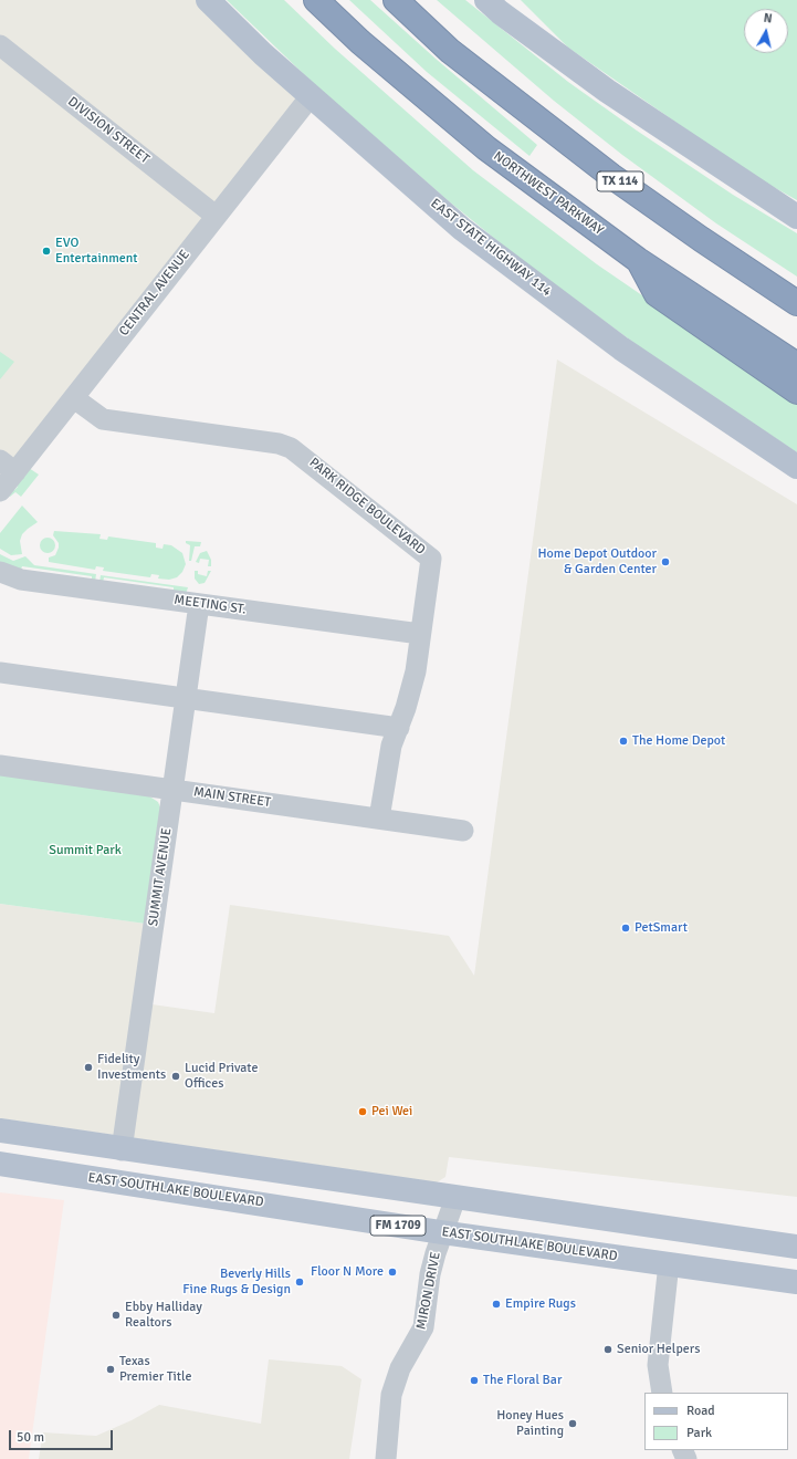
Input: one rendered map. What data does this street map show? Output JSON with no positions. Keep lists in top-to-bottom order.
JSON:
{
  "streets": {
    "highway": ["TX 114", "NORTHWEST PARKWAY"],
    "main road": ["EAST STATE HIGHWAY 114", "EAST SOUTHLAKE BOULEVARD", "FM 1709"],
    "street": [
      "DIVISION STREET",
      "CENTRAL AVENUE",
      "PARK RIDGE BOULEVARD",
      "MEETING ST.",
      "MAIN STREET",
      "SUMMIT AVENUE",
      "MIRON DRIVE"
    ]
  },
  "crossings": [
    ["DIVISION STREET", "CENTRAL AVENUE"],
    ["EAST STATE HIGHWAY 114", "CENTRAL AVENUE"],
    ["CENTRAL AVENUE", "PARK RIDGE BOULEVARD"],
    ["PARK RIDGE BOULEVARD", "MEETING ST."],
    ["PARK RIDGE BOULEVARD", "MAIN STREET"],
    ["MEETING ST.", "SUMMIT AVENUE"],
    ["MAIN STREET", "SUMMIT AVENUE"],
    ["EAST SOUTHLAKE BOULEVARD", "MIRON DRIVE"]
  ],
  "parks": ["Summit Park"],
  "places": [
    "EVO Entertainment",
    "Home Depot Outdoor & Garden Center",
    "The Home Depot",
    "PetSmart",
    "Fidelity Investments",
    "Lucid Private Offices",
    "Pei Wei",
    "Floor N More",
    "Beverly Hills Fine Rugs & Design",
    "Empire Rugs",
    "Ebby Halliday Realtors",
    "Senior Helpers",
    "Texas Premier Title",
    "The Floral Bar",
    "Honey Hues Painting"
  ],
  "legend": ["Road", "Park"],
  "scale_bar": "50 m",
  "north": "top"
}
